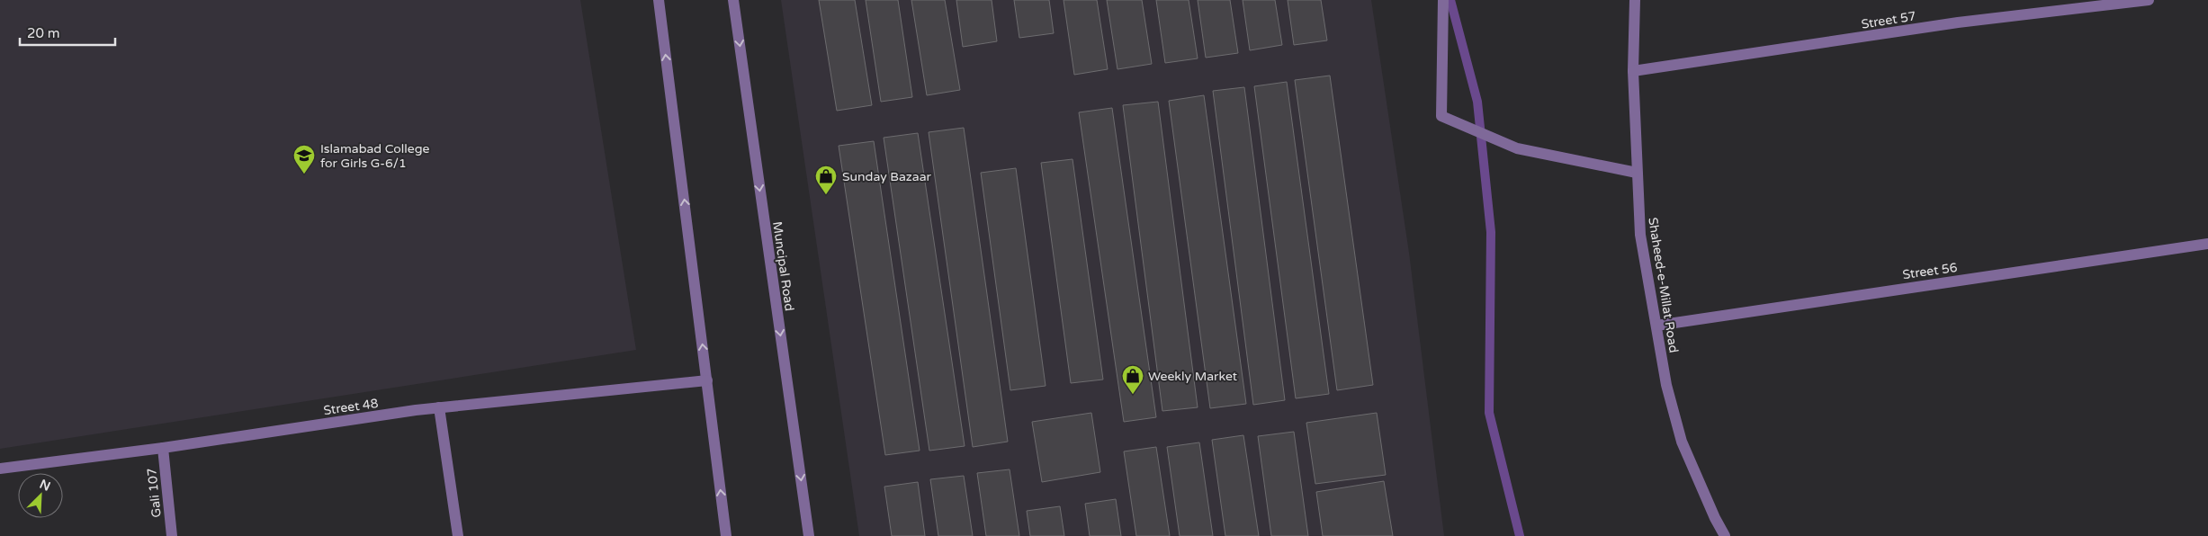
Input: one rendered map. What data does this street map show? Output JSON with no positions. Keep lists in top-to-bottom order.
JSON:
{
  "streets": {
    "street": [
      "Street 57",
      "Muncipal Road",
      "Street 56",
      "Shaheed-e-Millat Road",
      "Street 48",
      "Gali 107"
    ]
  },
  "crossings": [
    ["Street 57", "Shaheed-e-Millat Road"],
    ["Street 56", "Shaheed-e-Millat Road"],
    ["Street 48", "Gali 107"]
  ],
  "places": {
    "school or university": ["Islamabad College for Girls G-6/1"],
    "shop": ["Sunday Bazaar", "Weekly Market"]
  },
  "scale_bar": "20 m",
  "north": "top right"
}
